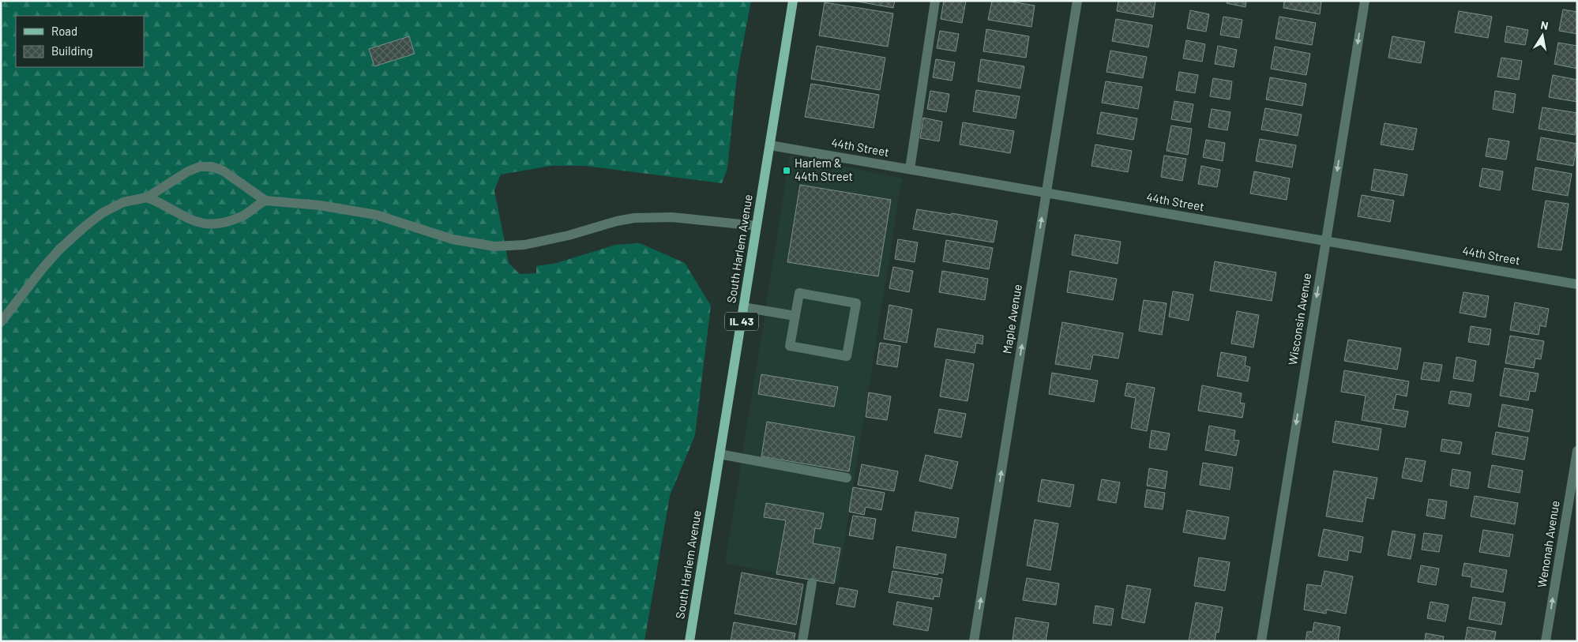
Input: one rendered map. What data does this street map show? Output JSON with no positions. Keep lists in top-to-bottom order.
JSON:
{
  "streets": {
    "main road": ["South Harlem Avenue", "IL 43"],
    "street": [
      "44th Street",
      "Maple Avenue",
      "Wisconsin Avenue",
      "Wenonah Avenue"
    ]
  },
  "crossings": [
    ["44th Street", "South Harlem Avenue"],
    ["44th Street", "Maple Avenue"],
    ["44th Street", "Wisconsin Avenue"]
  ],
  "one_way": ["Maple Avenue", "Wisconsin Avenue", "Wenonah Avenue"],
  "places": {
    "transit": ["Harlem & 44th Street"]
  },
  "legend": ["Road", "Building"],
  "north": "top"
}
